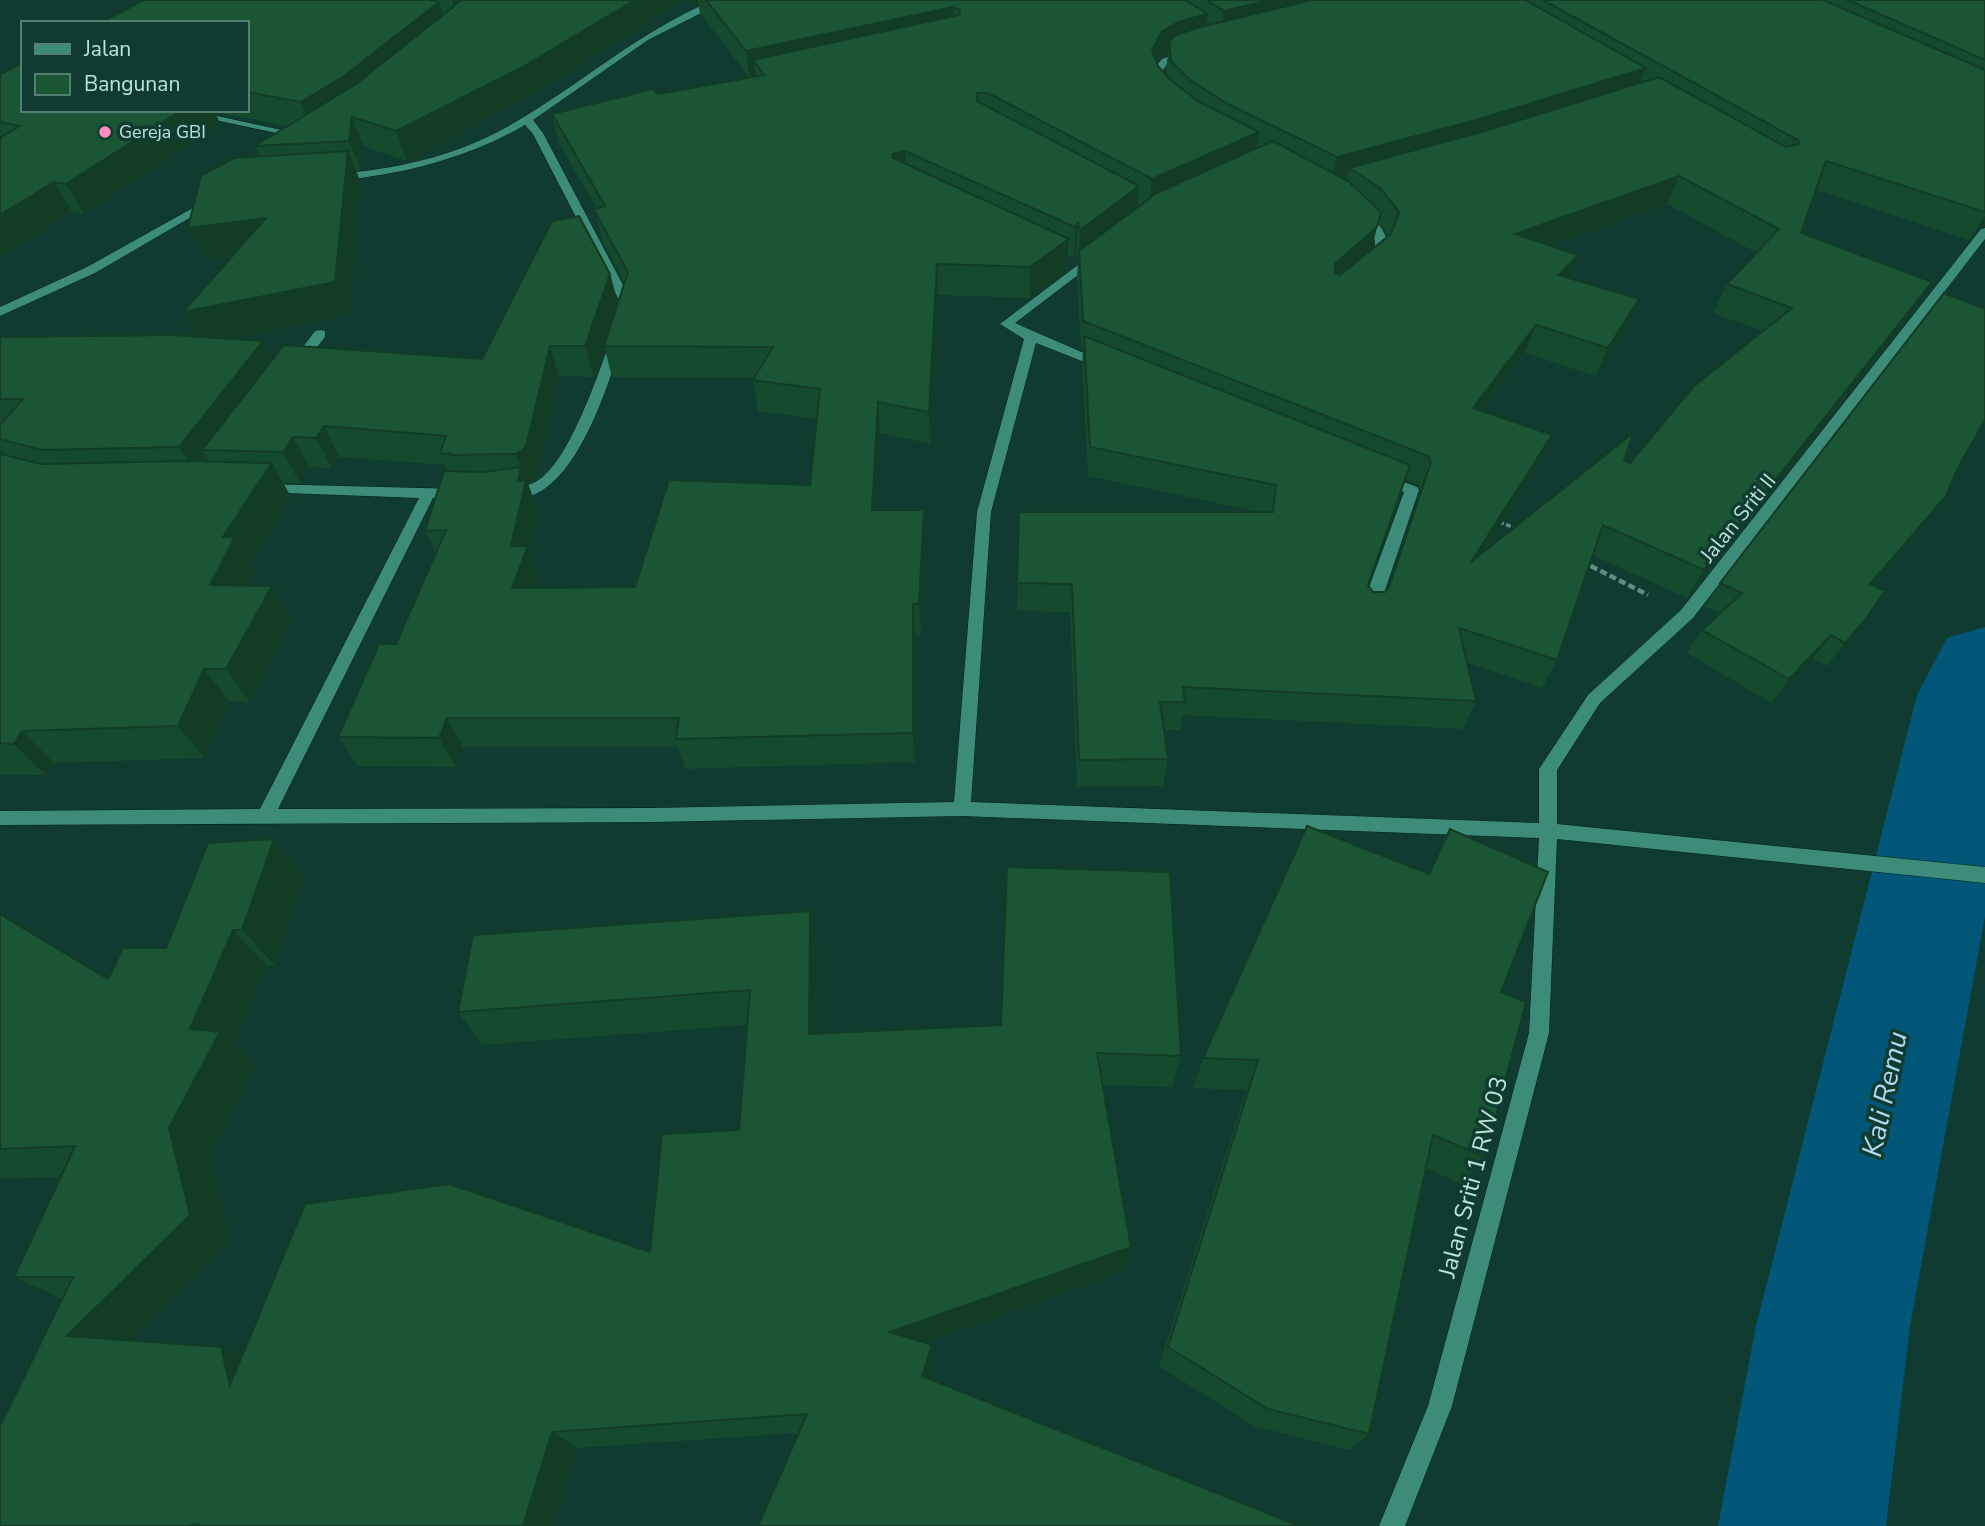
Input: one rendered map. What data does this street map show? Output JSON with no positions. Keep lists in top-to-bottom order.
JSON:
{
  "streets": {
    "street": ["Jalan Sriti II", "Jalan Sriti 1 RW 03"]
  },
  "crossings": [
    ["Jalan Sriti II", "Jalan Sriti 1 RW 03"]
  ],
  "water": ["Kali Remu"],
  "places": ["Gereja GBI"],
  "legend": ["Jalan", "Bangunan"]
}
